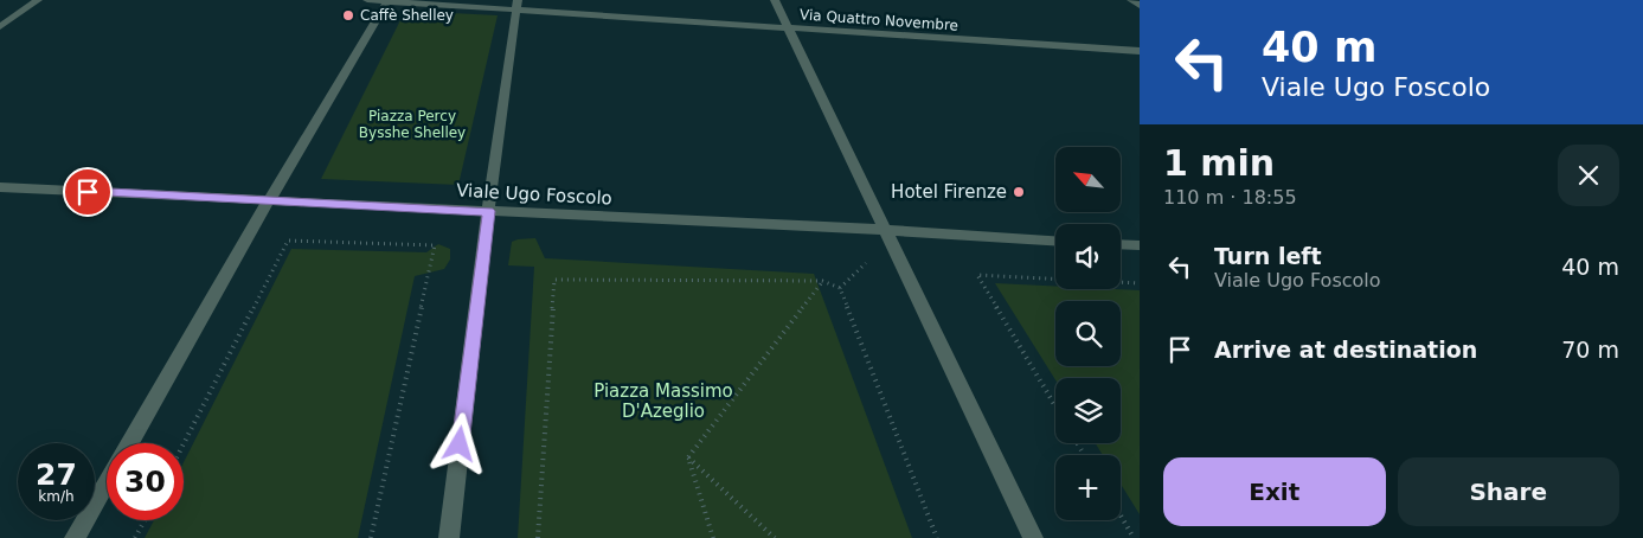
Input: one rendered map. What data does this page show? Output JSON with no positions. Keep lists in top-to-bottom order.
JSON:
{
  "streets": {
    "street": ["Via Quattro Novembre", "Viale Ugo Foscolo"]
  },
  "parks": ["Piazza Percy Bysshe Shelley", "Piazza Massimo D'Azeglio"],
  "places": ["Caffè Shelley", "Hotel Firenze"],
  "north": "top left",
  "page": {
    "turn": ["40 m", "Viale Ugo Foscolo"],
    "heading": ["1 min", "110 m · 18:55"],
    "map_buttons": "+",
    "list": [
      {
        "name": "Turn left",
        "note": "Viale Ugo Foscolo",
        "value": "40 m"
      },
      {
        "name": "Arrive at destination",
        "value": "70 m"
      }
    ],
    "speed": "27 km/h",
    "limit": "30",
    "buttons": ["Exit", "Share"]
  }
}
